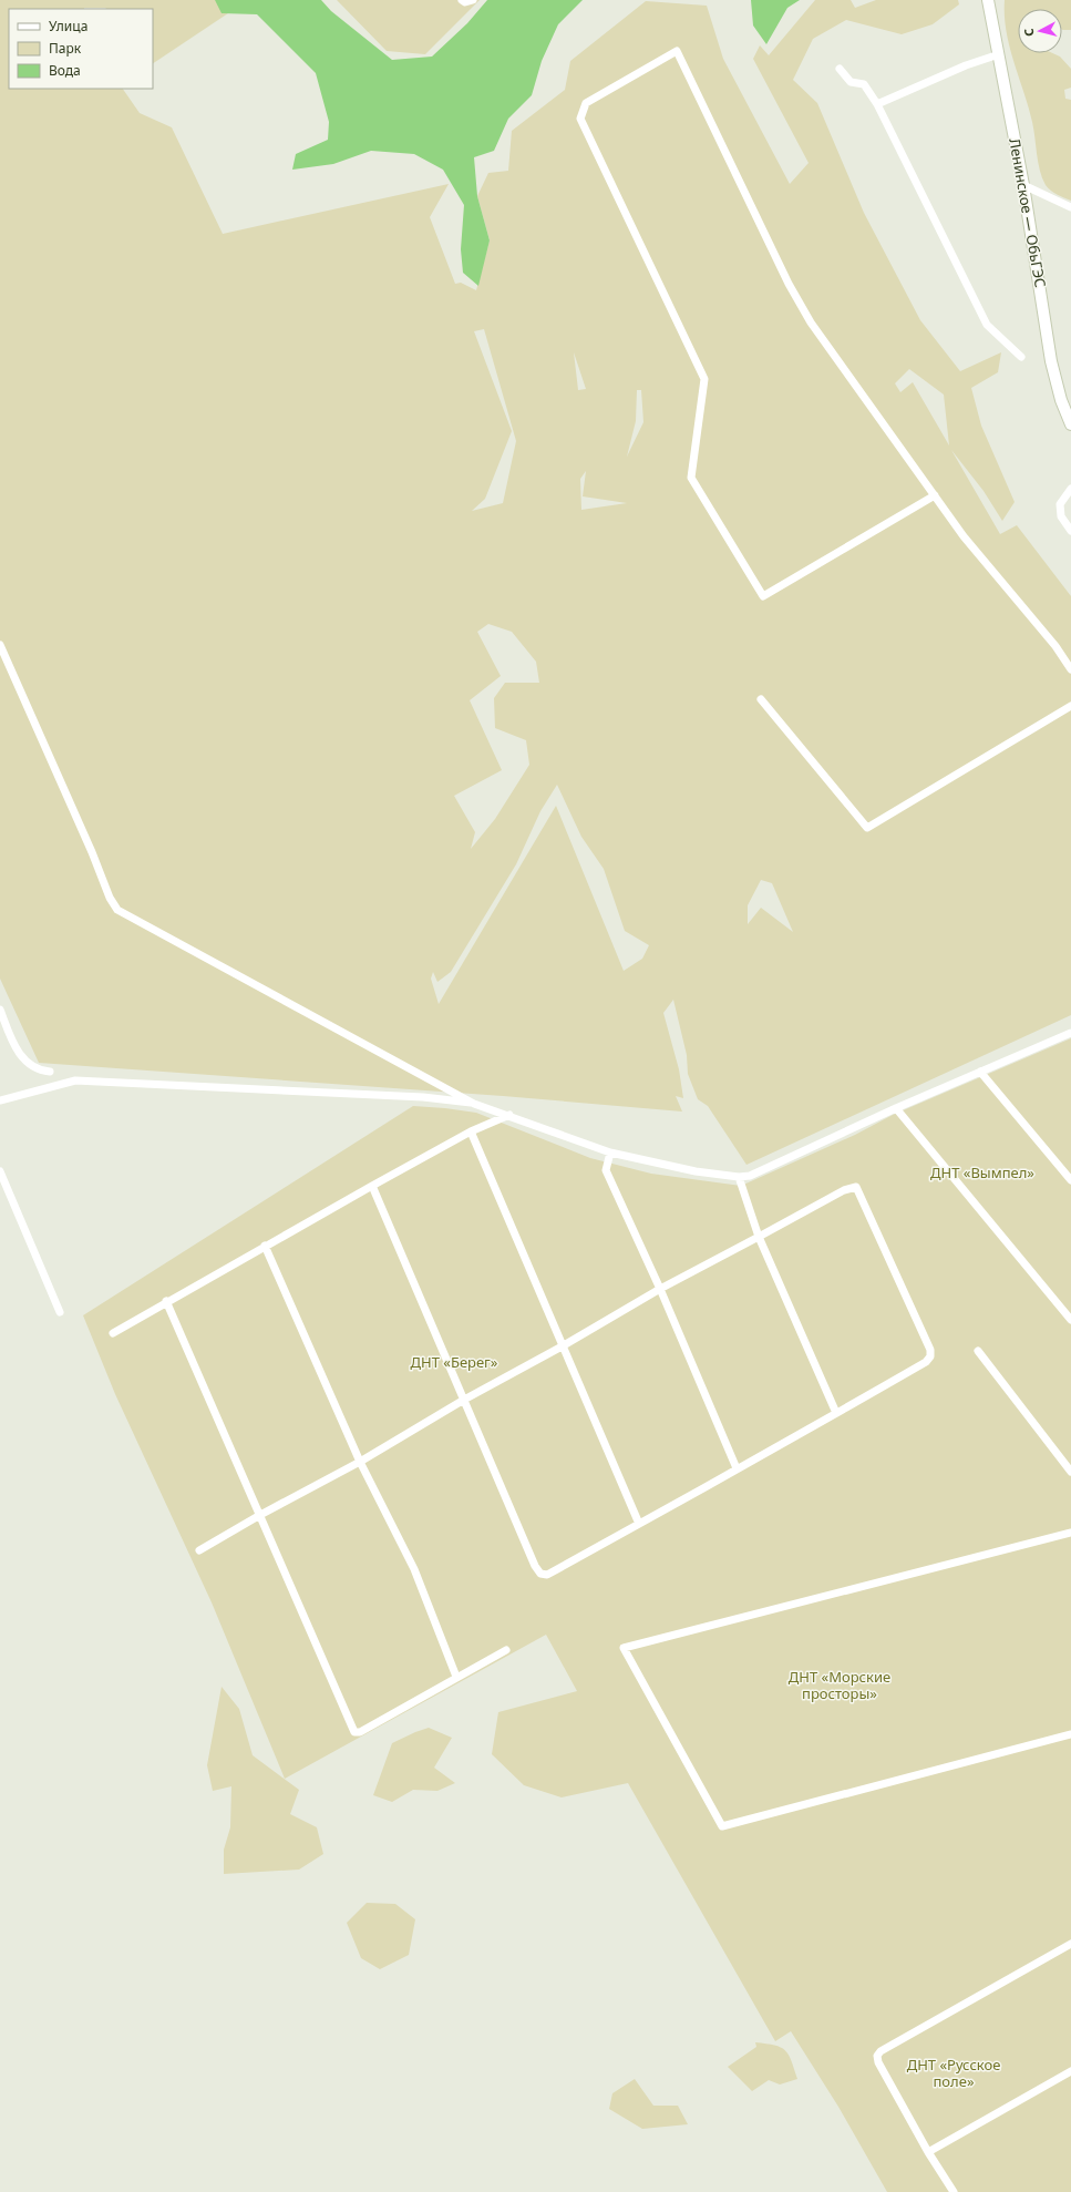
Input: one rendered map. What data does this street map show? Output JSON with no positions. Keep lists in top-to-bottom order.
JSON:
{
  "streets": {
    "main road": ["Ленинское — ОбьГЭС"]
  },
  "parks": [
    "ДНТ «Вымпел»",
    "ДНТ «Берег»",
    "ДНТ «Морские просторы»",
    "ДНТ «Русское поле»"
  ],
  "legend": ["Улица", "Парк", "Вода"],
  "north": "left"
}
